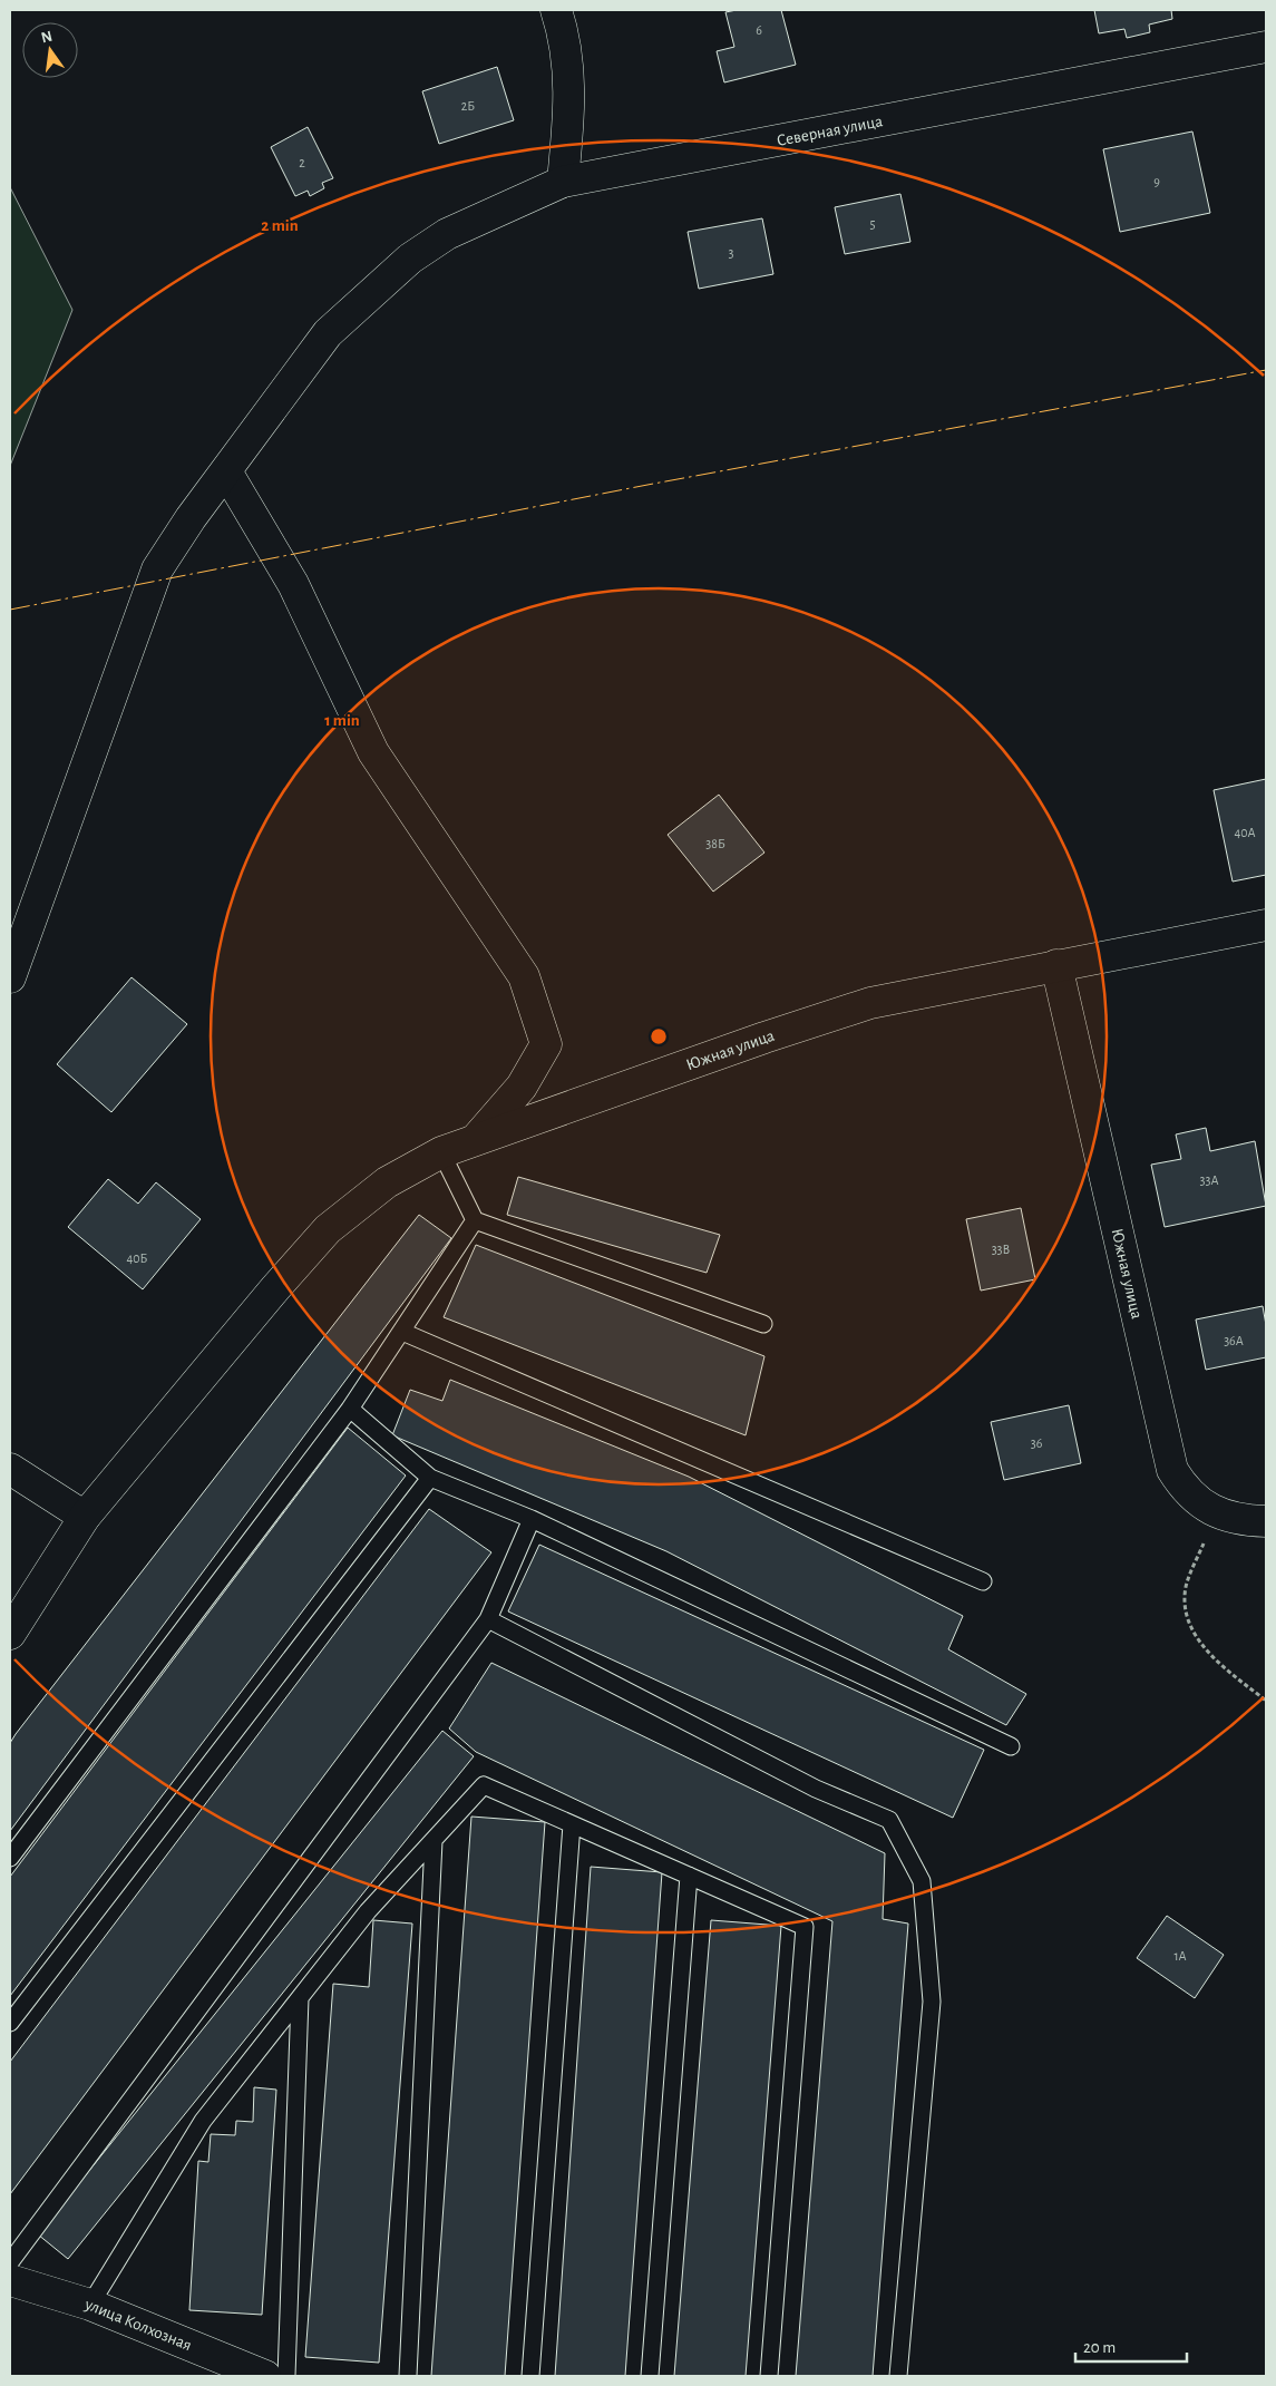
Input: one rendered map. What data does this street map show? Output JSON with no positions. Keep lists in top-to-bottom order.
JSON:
{
  "streets": {
    "street": ["Северная улица", "Южная улица", "улица Колхозная"]
  },
  "house_numbers": [
    "6",
    "2Б",
    "2",
    "9",
    "5",
    "3",
    "40А",
    "38Б",
    "33А",
    "33В",
    "40Б",
    "36А",
    "36",
    "1А"
  ],
  "scale_bar": "20 m",
  "north": "top",
  "rings": ["2 min", "1 min"]
}
